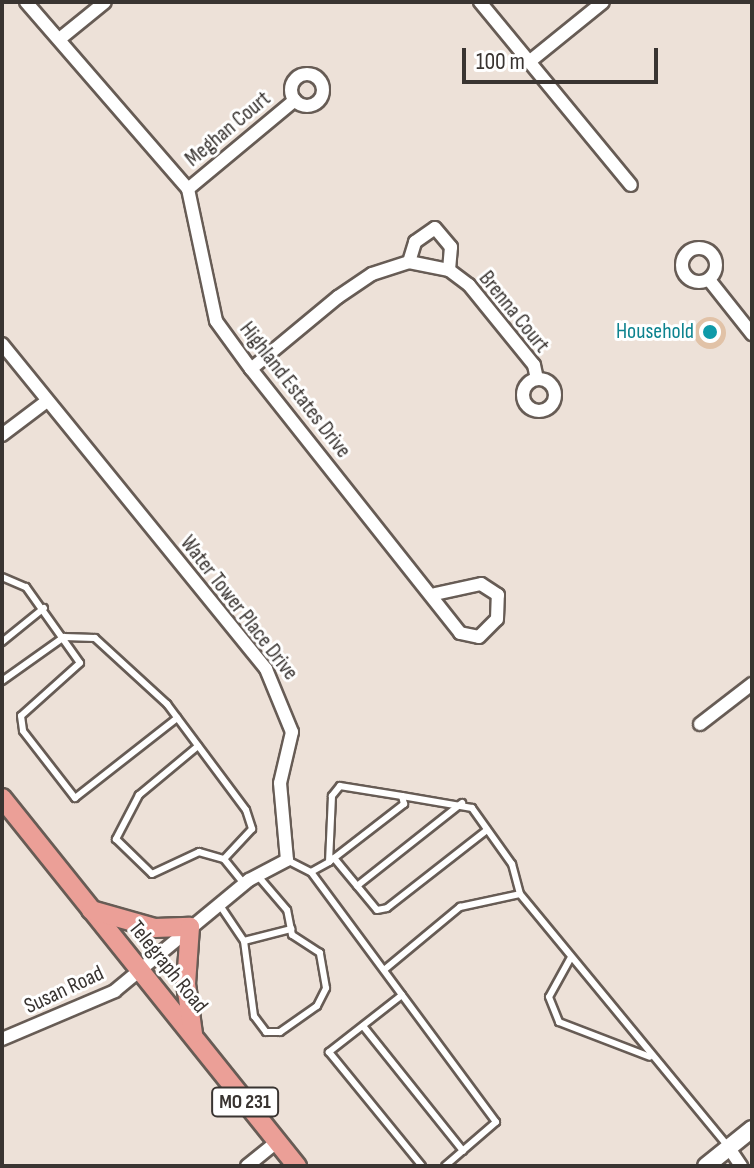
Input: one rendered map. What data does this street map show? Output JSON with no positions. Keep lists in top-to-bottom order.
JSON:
{
  "streets": {
    "main road": ["Telegraph Road", "MO 231"],
    "street": [
      "Meghan Court",
      "Brenna Court",
      "Highland Estates Drive",
      "Water Tower Place Drive",
      "Susan Road"
    ]
  },
  "crossings": [
    ["Meghan Court", "Highland Estates Drive"],
    ["Brenna Court", "Highland Estates Drive"],
    ["Telegraph Road", "Susan Road"]
  ],
  "places": ["Household"],
  "scale_bar": "100 m"
}
